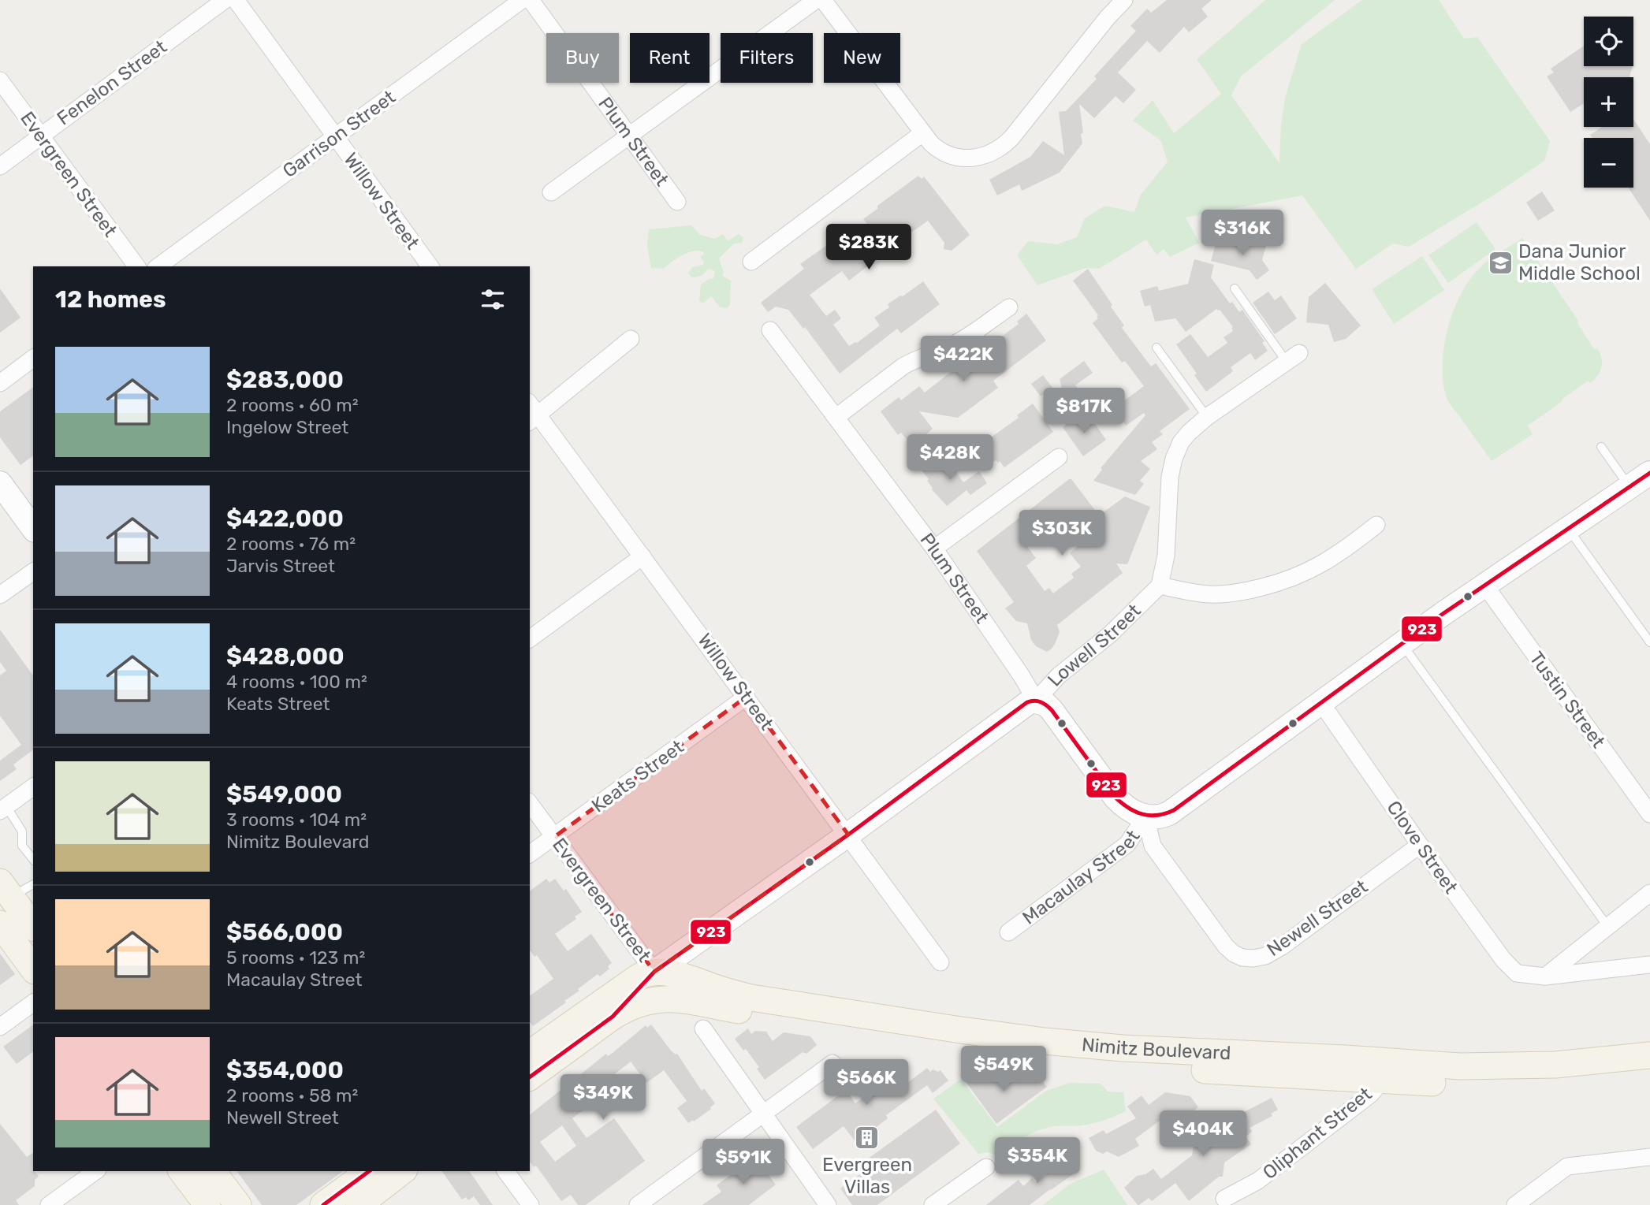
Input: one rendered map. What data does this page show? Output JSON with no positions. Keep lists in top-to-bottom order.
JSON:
{
  "streets": {
    "main road": ["Nimitz Boulevard"],
    "street": [
      "Fenelon Street",
      "Garrison Street",
      "Plum Street",
      "Evergreen Street",
      "Willow Street",
      "Lowell Street",
      "Tustin Street",
      "Keats Street",
      "Clove Street",
      "Macaulay Street",
      "Newell Street",
      "Oliphant Street"
    ]
  },
  "crossings": [
    ["Fenelon Street", "Evergreen Street"],
    ["Garrison Street", "Willow Street"],
    ["Plum Street", "Lowell Street"],
    ["Plum Street", "Macaulay Street"],
    ["Plum Street", "Newell Street"],
    ["Evergreen Street", "Lowell Street"],
    ["Evergreen Street", "Keats Street"],
    ["Evergreen Street", "Nimitz Boulevard"],
    ["Willow Street", "Lowell Street"],
    ["Willow Street", "Keats Street"],
    ["Lowell Street", "Nimitz Boulevard"],
    ["Clove Street", "Newell Street"],
    ["Macaulay Street", "Newell Street"],
    ["Nimitz Boulevard", "Oliphant Street"]
  ],
  "places": {
    "school or university": ["Dana Junior Middle School"],
    "building": ["Evergreen Villas"]
  },
  "lines": ["transit line 923"],
  "page": {
    "map_buttons": ["+", "−"],
    "chip": [
      "Buy",
      "Rent",
      "Filters",
      "New"
    ],
    "price": [
      "$316K",
      "$283K",
      "$422K",
      "$817K",
      "$428K",
      "$303K",
      "$549K",
      "$566K",
      "$349K",
      "$404K",
      "$354K",
      "$591K"
    ],
    "heading": "12 homes",
    "list": [
      {
        "name": "$283,000",
        "note": "2 rooms · 60 m² · Ingelow Street"
      },
      {
        "name": "$422,000",
        "note": "2 rooms · 76 m² · Jarvis Street"
      },
      {
        "name": "$428,000",
        "note": "4 rooms · 100 m² · Keats Street"
      },
      {
        "name": "$549,000",
        "note": "3 rooms · 104 m² · Nimitz Boulevard"
      },
      {
        "name": "$566,000",
        "note": "5 rooms · 123 m² · Macaulay Street"
      },
      {
        "name": "$354,000",
        "note": "2 rooms · 58 m² · Newell Street"
      }
    ]
  }
}
